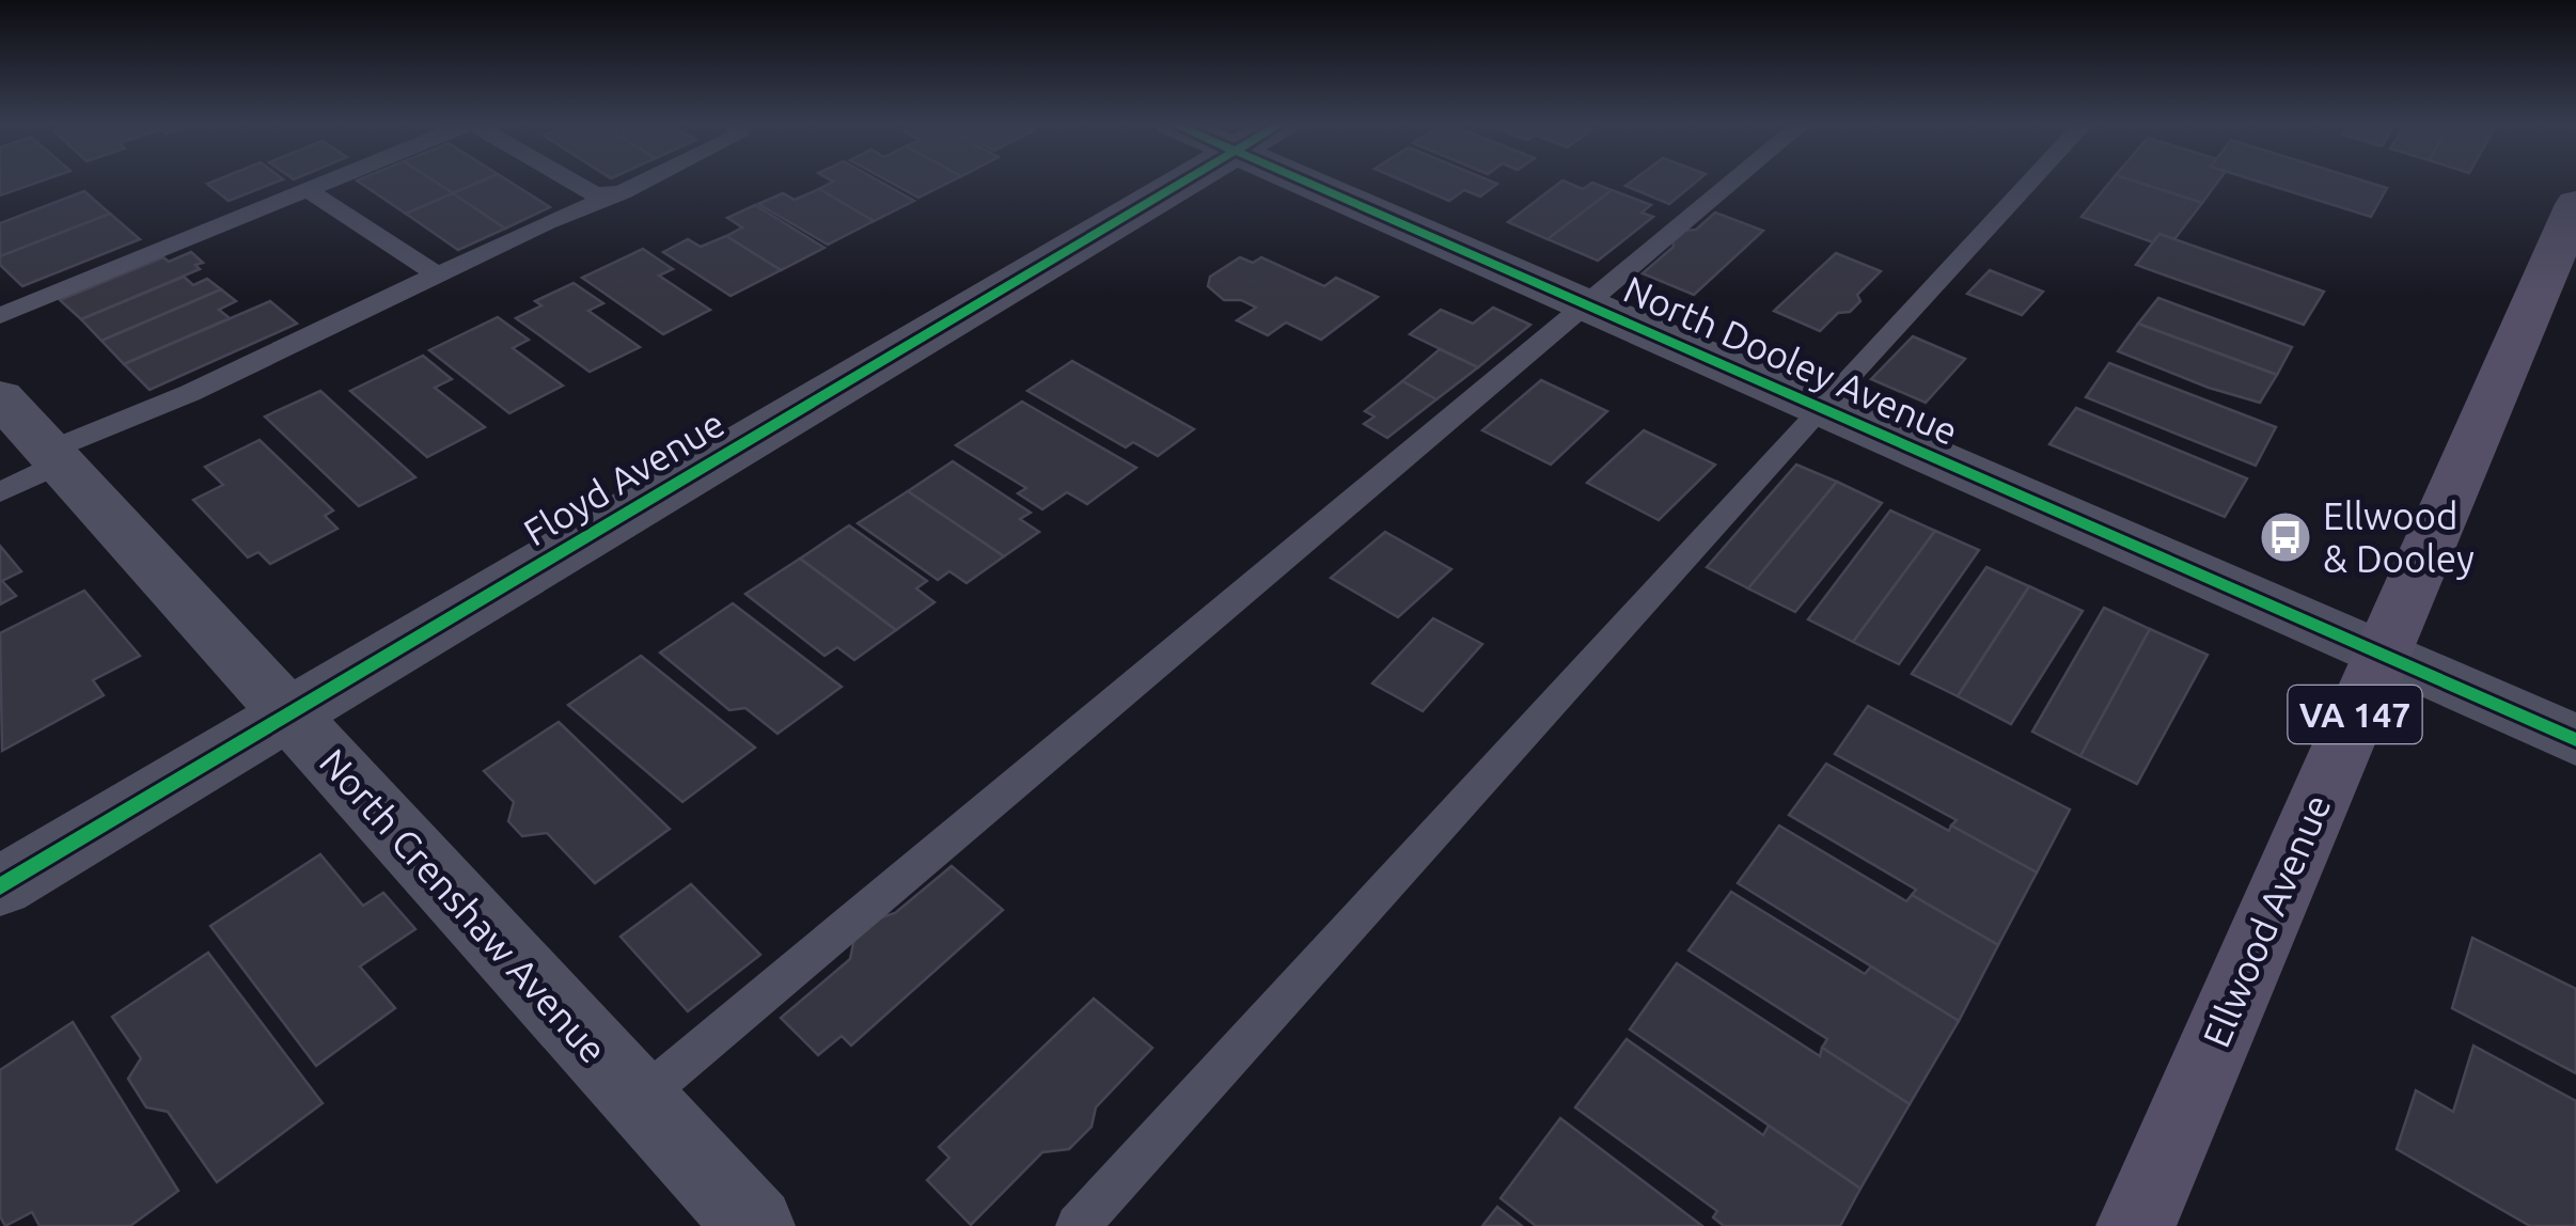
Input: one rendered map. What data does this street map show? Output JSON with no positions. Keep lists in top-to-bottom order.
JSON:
{
  "streets": {
    "main road": ["VA 147", "Ellwood Avenue"],
    "street": ["North Dooley Avenue", "Floyd Avenue", "North Crenshaw Avenue"]
  },
  "crossings": [
    ["North Dooley Avenue", "Ellwood Avenue"],
    ["Floyd Avenue", "North Crenshaw Avenue"]
  ],
  "places": {
    "bus stop": ["Ellwood & Dooley"]
  }
}
